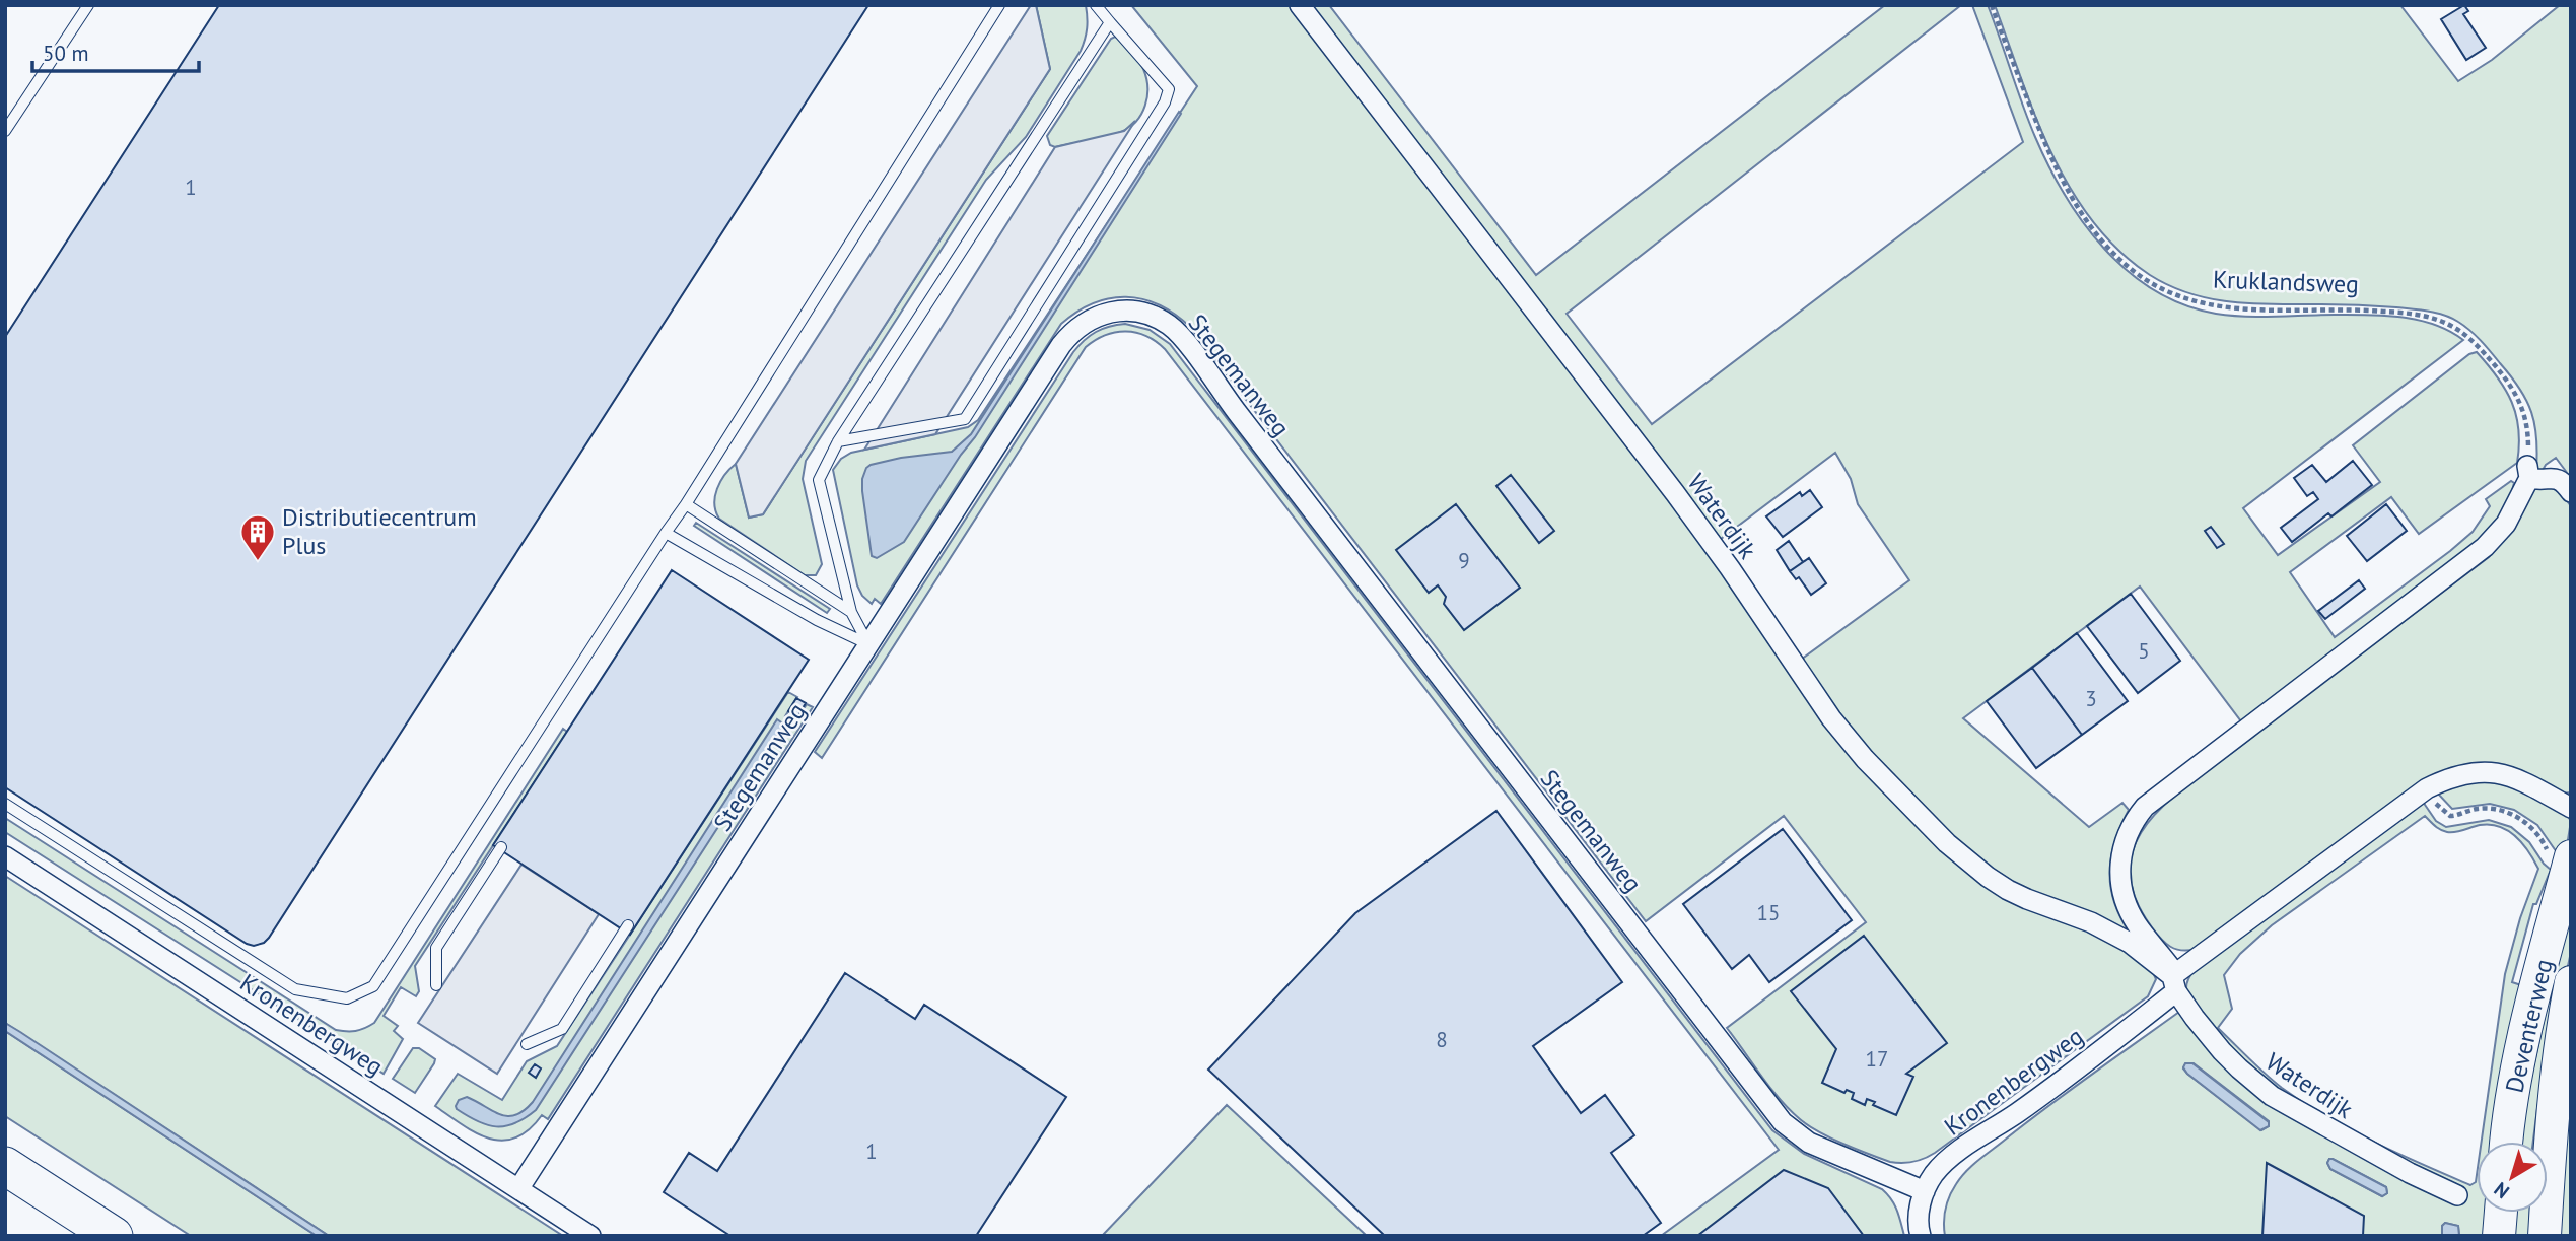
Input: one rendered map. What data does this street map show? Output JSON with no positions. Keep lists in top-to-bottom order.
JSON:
{
  "streets": {
    "main road": ["Deventerweg"],
    "street": ["Stegemanweg", "Waterdijk", "Kronenbergweg"],
    "path": ["Kruklandsweg"]
  },
  "crossings": [
    ["Stegemanweg", "Kronenbergweg"],
    ["Waterdijk", "Kronenbergweg"]
  ],
  "places": {
    "building": ["Distributiecentrum Plus"]
  },
  "house_numbers": [
    "1",
    "9",
    "5",
    "3",
    "15",
    "8",
    "17",
    "1"
  ],
  "scale_bar": "50 m",
  "north": "bottom left"
}
